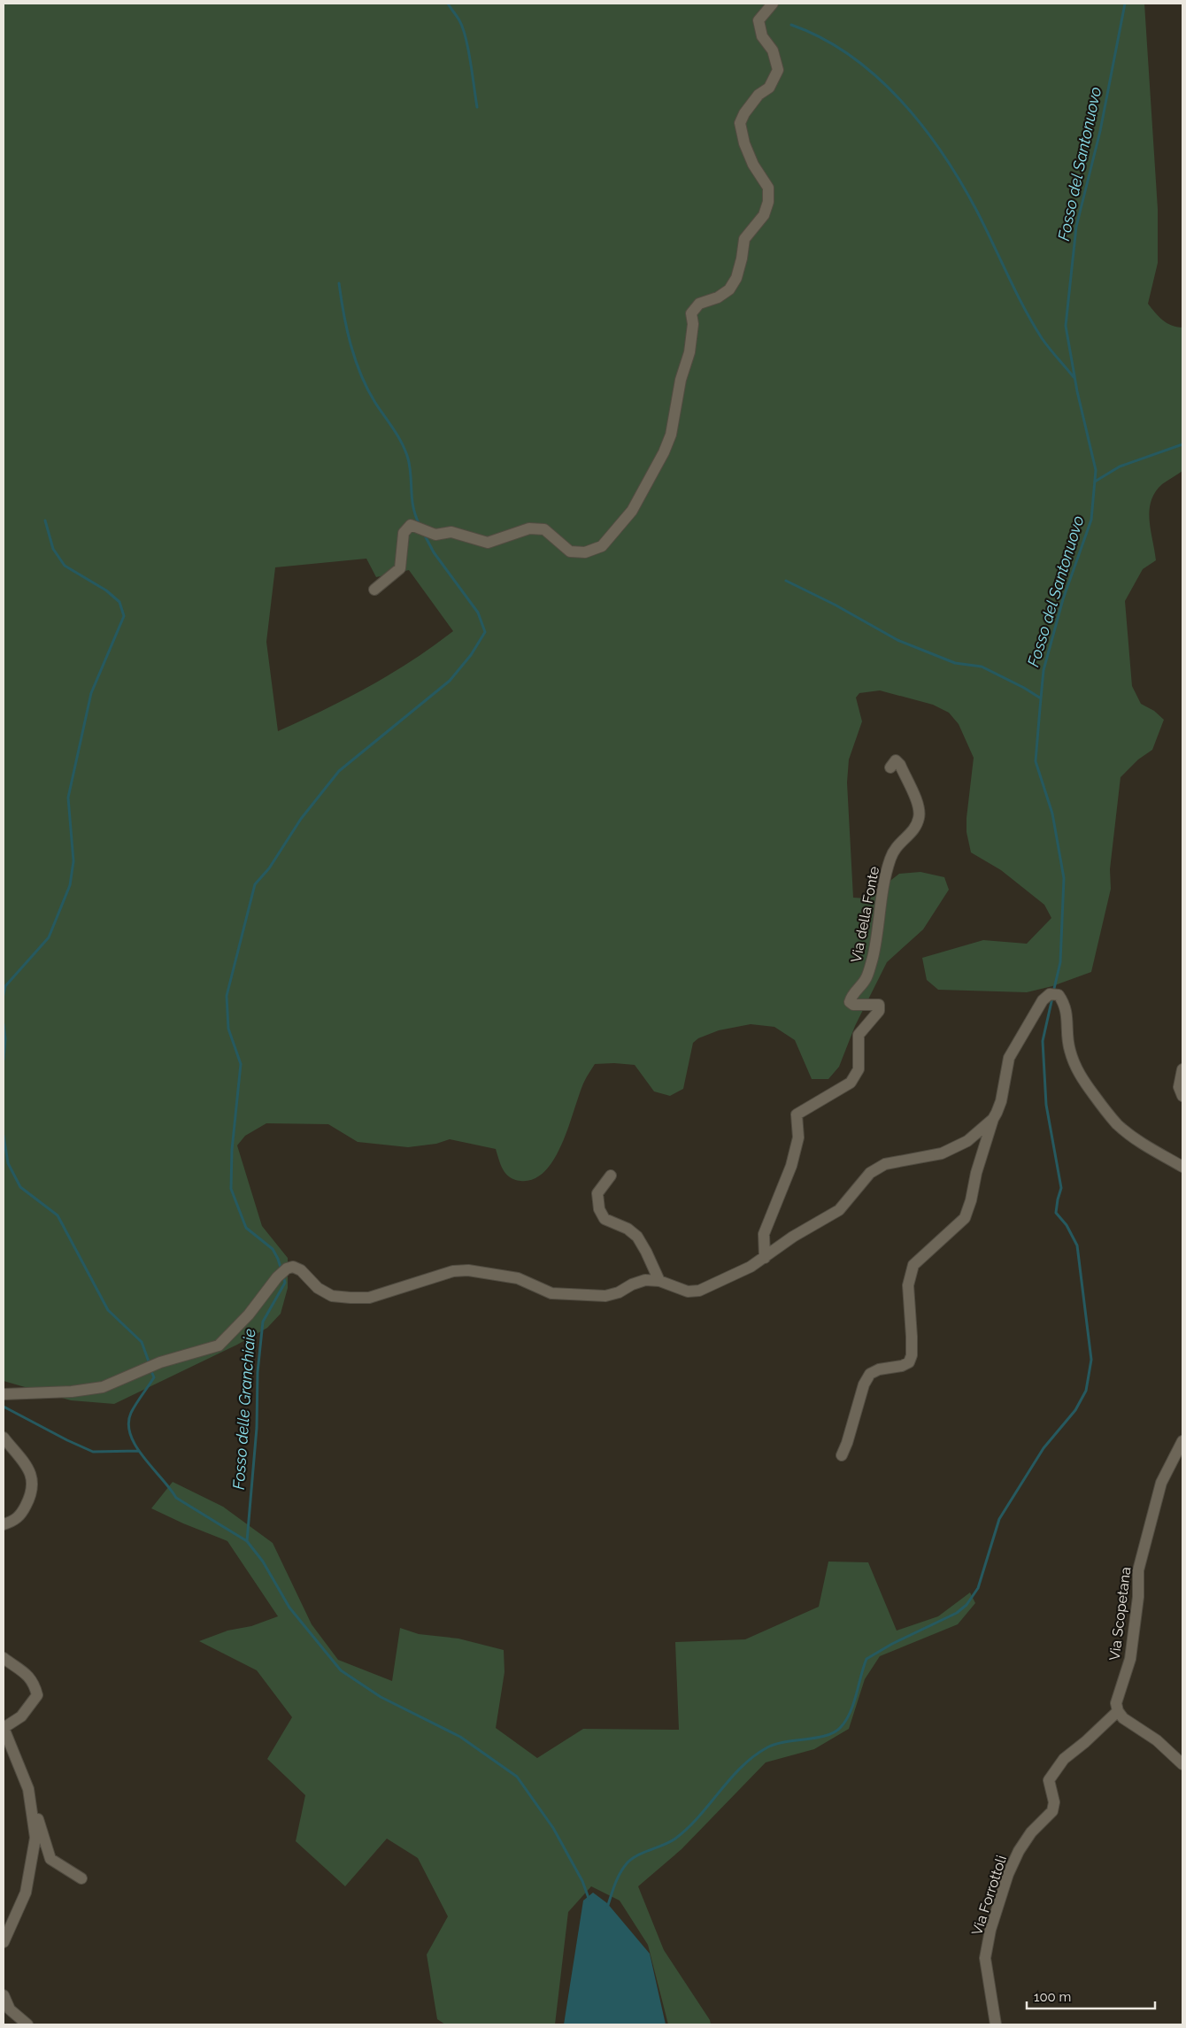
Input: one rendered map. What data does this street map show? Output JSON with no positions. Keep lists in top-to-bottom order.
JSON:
{
  "streets": {
    "street": ["Via della Fonte", "Via Scopetana", "Via Forrottoli"]
  },
  "crossings": [
    ["Via Scopetana", "Via Forrottoli"]
  ],
  "water": ["Fosso del Santonuovo", "Fosso delle Granchiaie"],
  "scale_bar": "100 m"
}
